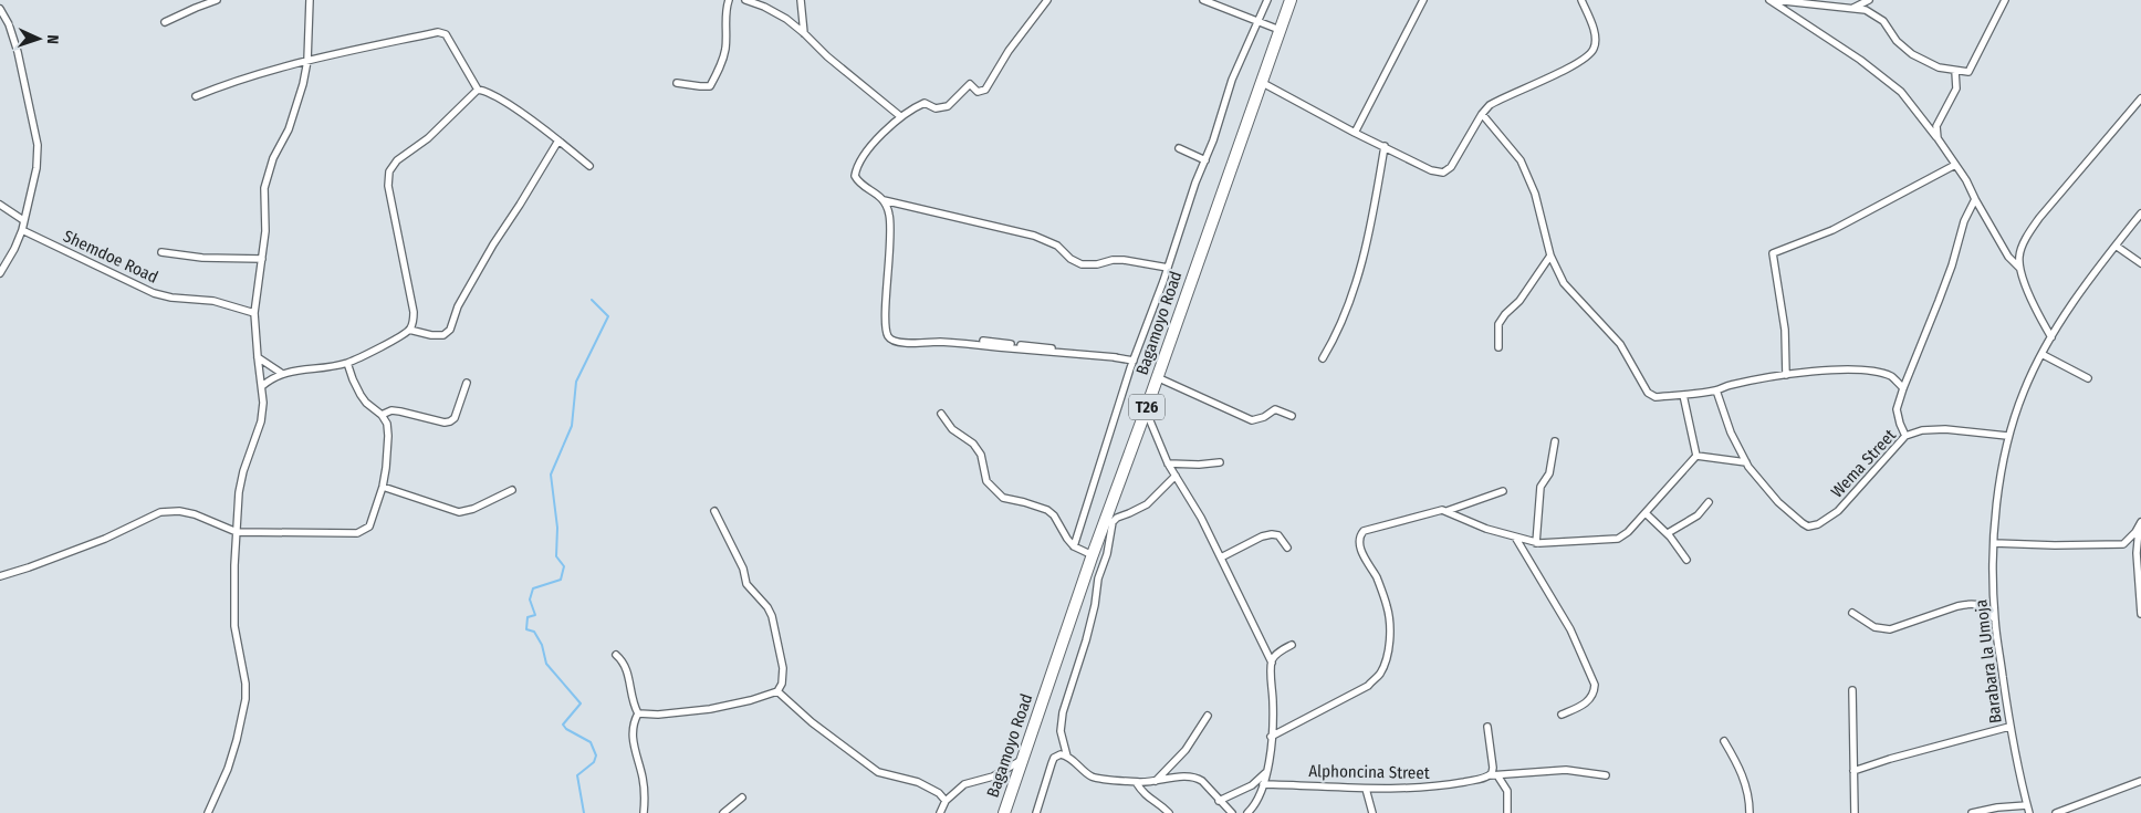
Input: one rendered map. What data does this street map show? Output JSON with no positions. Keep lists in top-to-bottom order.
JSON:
{
  "streets": {
    "highway": ["Bagamoyo Road", "T26"],
    "street": [
      "Shemdoe Road",
      "Wema Street",
      "Barabara la Umoja",
      "Alphoncina Street"
    ]
  },
  "crossings": [
    ["Wema Street", "Barabara la Umoja"]
  ],
  "north": "right"
}
